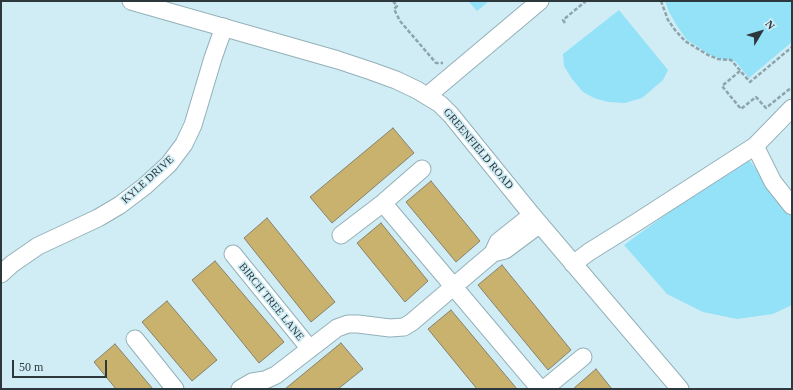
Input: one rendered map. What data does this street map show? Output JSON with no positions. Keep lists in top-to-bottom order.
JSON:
{
  "streets": {
    "street": ["GREENFIELD ROAD", "KYLE DRIVE", "BIRCH TREE LANE"]
  },
  "crossings": [
    ["GREENFIELD ROAD", "KYLE DRIVE"]
  ],
  "scale_bar": "50 m",
  "north": "top right"
}
